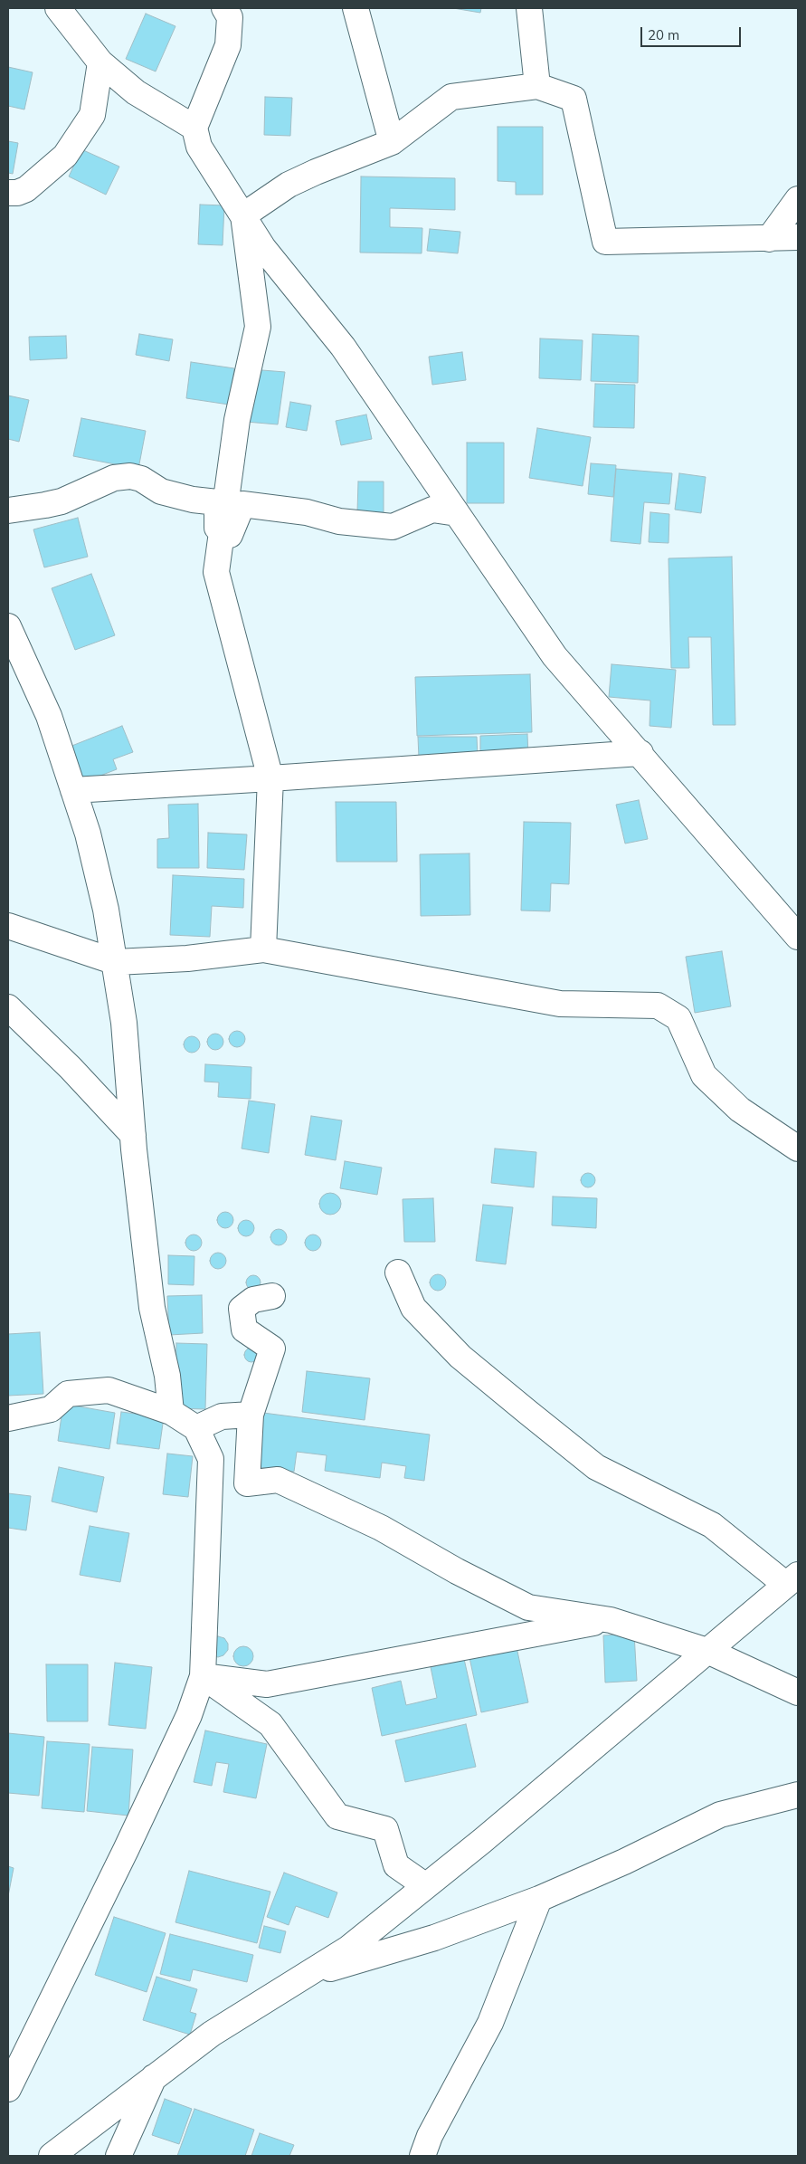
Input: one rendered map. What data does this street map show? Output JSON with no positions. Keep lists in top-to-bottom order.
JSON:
{
  "scale_bar": "20 m"
}
